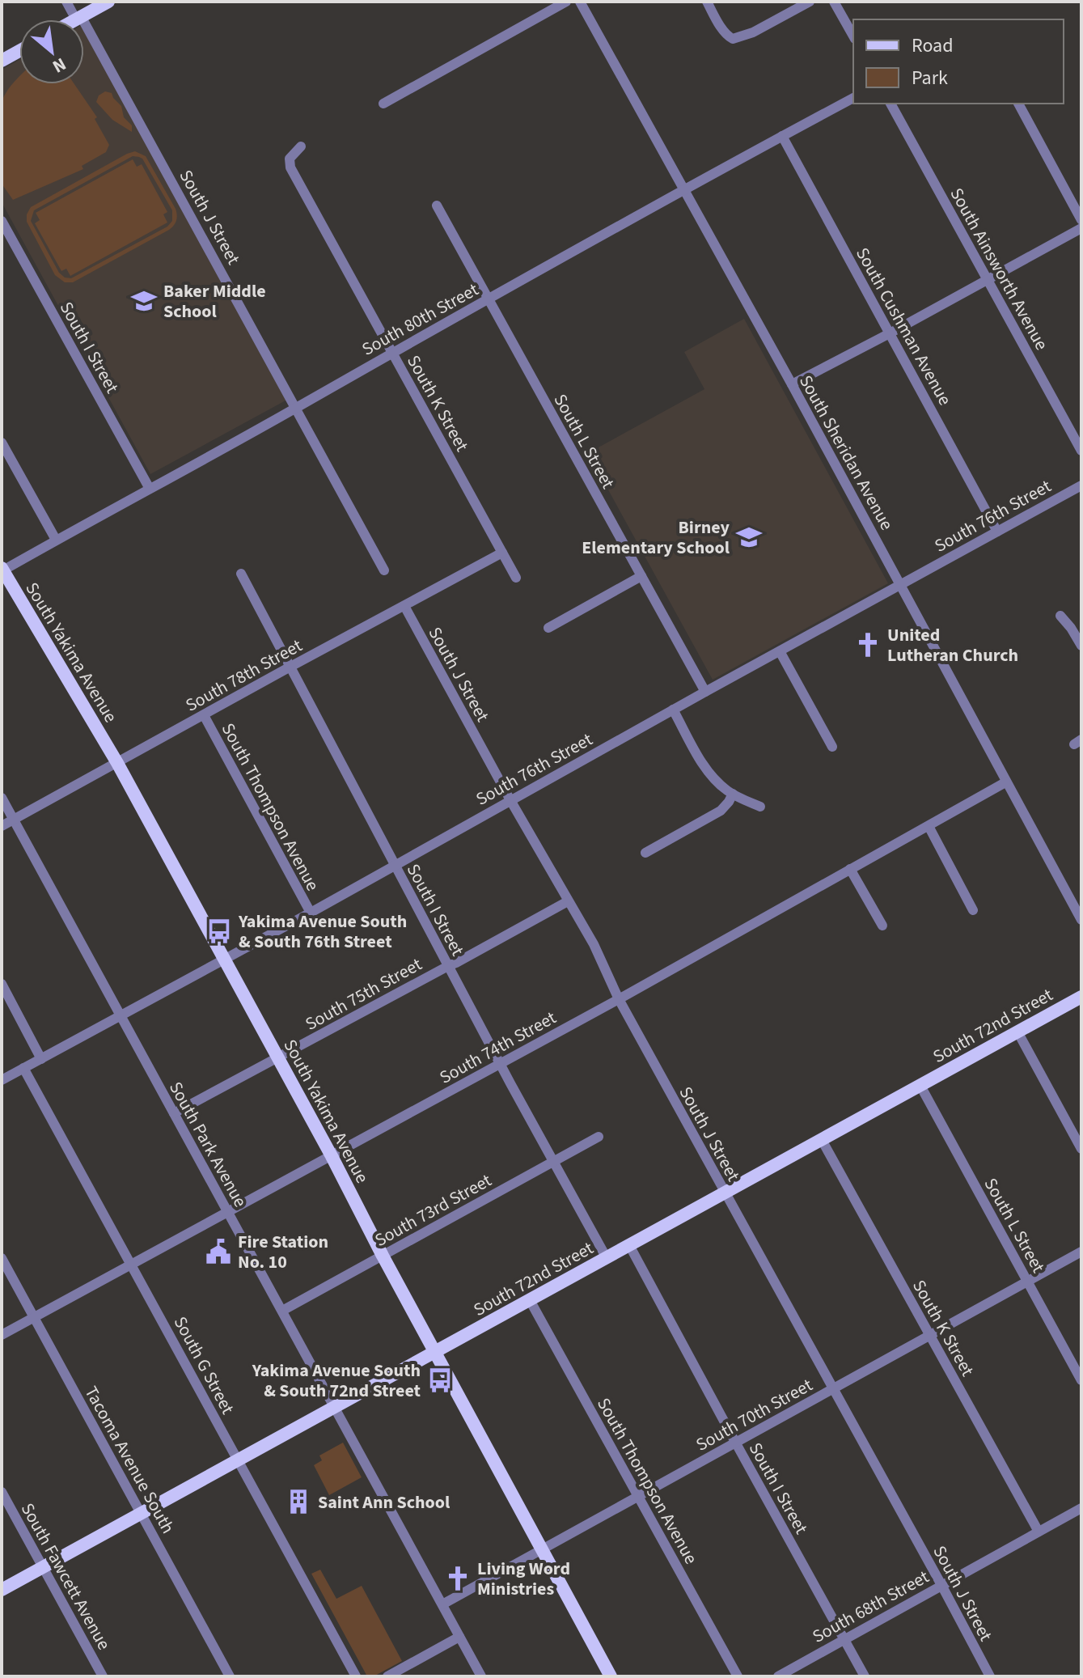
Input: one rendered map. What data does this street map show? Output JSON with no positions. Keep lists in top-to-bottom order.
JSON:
{
  "streets": {
    "main road": ["South Yakima Avenue", "South 72nd Street"],
    "street": [
      "South J Street",
      "South Ainsworth Avenue",
      "South 80th Street",
      "South Cushman Avenue",
      "South I Street",
      "South K Street",
      "South L Street",
      "South Sheridan Avenue",
      "South 76th Street",
      "South 78th Street",
      "South Thompson Avenue",
      "South 75th Street",
      "South 74th Street",
      "South Park Avenue",
      "South 73rd Street",
      "South G Street",
      "South 70th Street",
      "Tacoma Avenue South",
      "South Fawcett Avenue",
      "South 68th Street"
    ]
  },
  "crossings": [
    ["South J Street", "South 80th Street"],
    ["South J Street", "South 76th Street"],
    ["South J Street", "South 78th Street"],
    ["South J Street", "South 75th Street"],
    ["South J Street", "South 72nd Street"],
    ["South J Street", "South 74th Street"],
    ["South J Street", "South 70th Street"],
    ["South J Street", "South 68th Street"],
    ["South 80th Street", "South Cushman Avenue"],
    ["South 80th Street", "South I Street"],
    ["South 80th Street", "South K Street"],
    ["South 80th Street", "South L Street"],
    ["South 80th Street", "South Sheridan Avenue"],
    ["South 80th Street", "South Yakima Avenue"],
    ["South Cushman Avenue", "South 76th Street"],
    ["South I Street", "South 76th Street"],
    ["South I Street", "South 78th Street"],
    ["South I Street", "South 75th Street"],
    ["South I Street", "South 72nd Street"],
    ["South I Street", "South 74th Street"],
    ["South I Street", "South 73rd Street"],
    ["South I Street", "South 70th Street"],
    ["South I Street", "South 68th Street"],
    ["South K Street", "South 78th Street"],
    ["South K Street", "South 72nd Street"],
    ["South K Street", "South 70th Street"],
    ["South K Street", "South 68th Street"],
    ["South L Street", "South 76th Street"],
    ["South L Street", "South 72nd Street"],
    ["South L Street", "South 70th Street"],
    ["South Sheridan Avenue", "South 76th Street"],
    ["South Sheridan Avenue", "South 74th Street"],
    ["South 76th Street", "South Yakima Avenue"],
    ["South 76th Street", "South Thompson Avenue"],
    ["South 76th Street", "South Park Avenue"],
    ["South 76th Street", "South G Street"],
    ["South Yakima Avenue", "South 78th Street"],
    ["South Yakima Avenue", "South 75th Street"],
    ["South Yakima Avenue", "South 72nd Street"],
    ["South Yakima Avenue", "South 74th Street"],
    ["South Yakima Avenue", "South 73rd Street"],
    ["South Yakima Avenue", "South 70th Street"],
    ["South 78th Street", "South Thompson Avenue"],
    ["South 78th Street", "South Park Avenue"],
    ["South Thompson Avenue", "South 72nd Street"],
    ["South Thompson Avenue", "South 70th Street"],
    ["South 75th Street", "South Park Avenue"],
    ["South 72nd Street", "South Park Avenue"],
    ["South 72nd Street", "South G Street"],
    ["South 72nd Street", "Tacoma Avenue South"],
    ["South 72nd Street", "South Fawcett Avenue"],
    ["South 74th Street", "South Park Avenue"],
    ["South 74th Street", "South G Street"],
    ["South 74th Street", "Tacoma Avenue South"],
    ["South Park Avenue", "South 73rd Street"],
    ["South Park Avenue", "South 70th Street"]
  ],
  "places": {
    "school or university": ["Baker Middle School", "Birney Elementary School"],
    "church": ["United Lutheran Church", "Living Word Ministries"],
    "bus stop": ["Yakima Avenue South & South 76th Street", "Yakima Avenue South & South 72nd Street"],
    "public building": ["Fire Station No. 10"],
    "building": ["Saint Ann School"]
  },
  "legend": ["Road", "Park"],
  "north": "bottom right"
}
